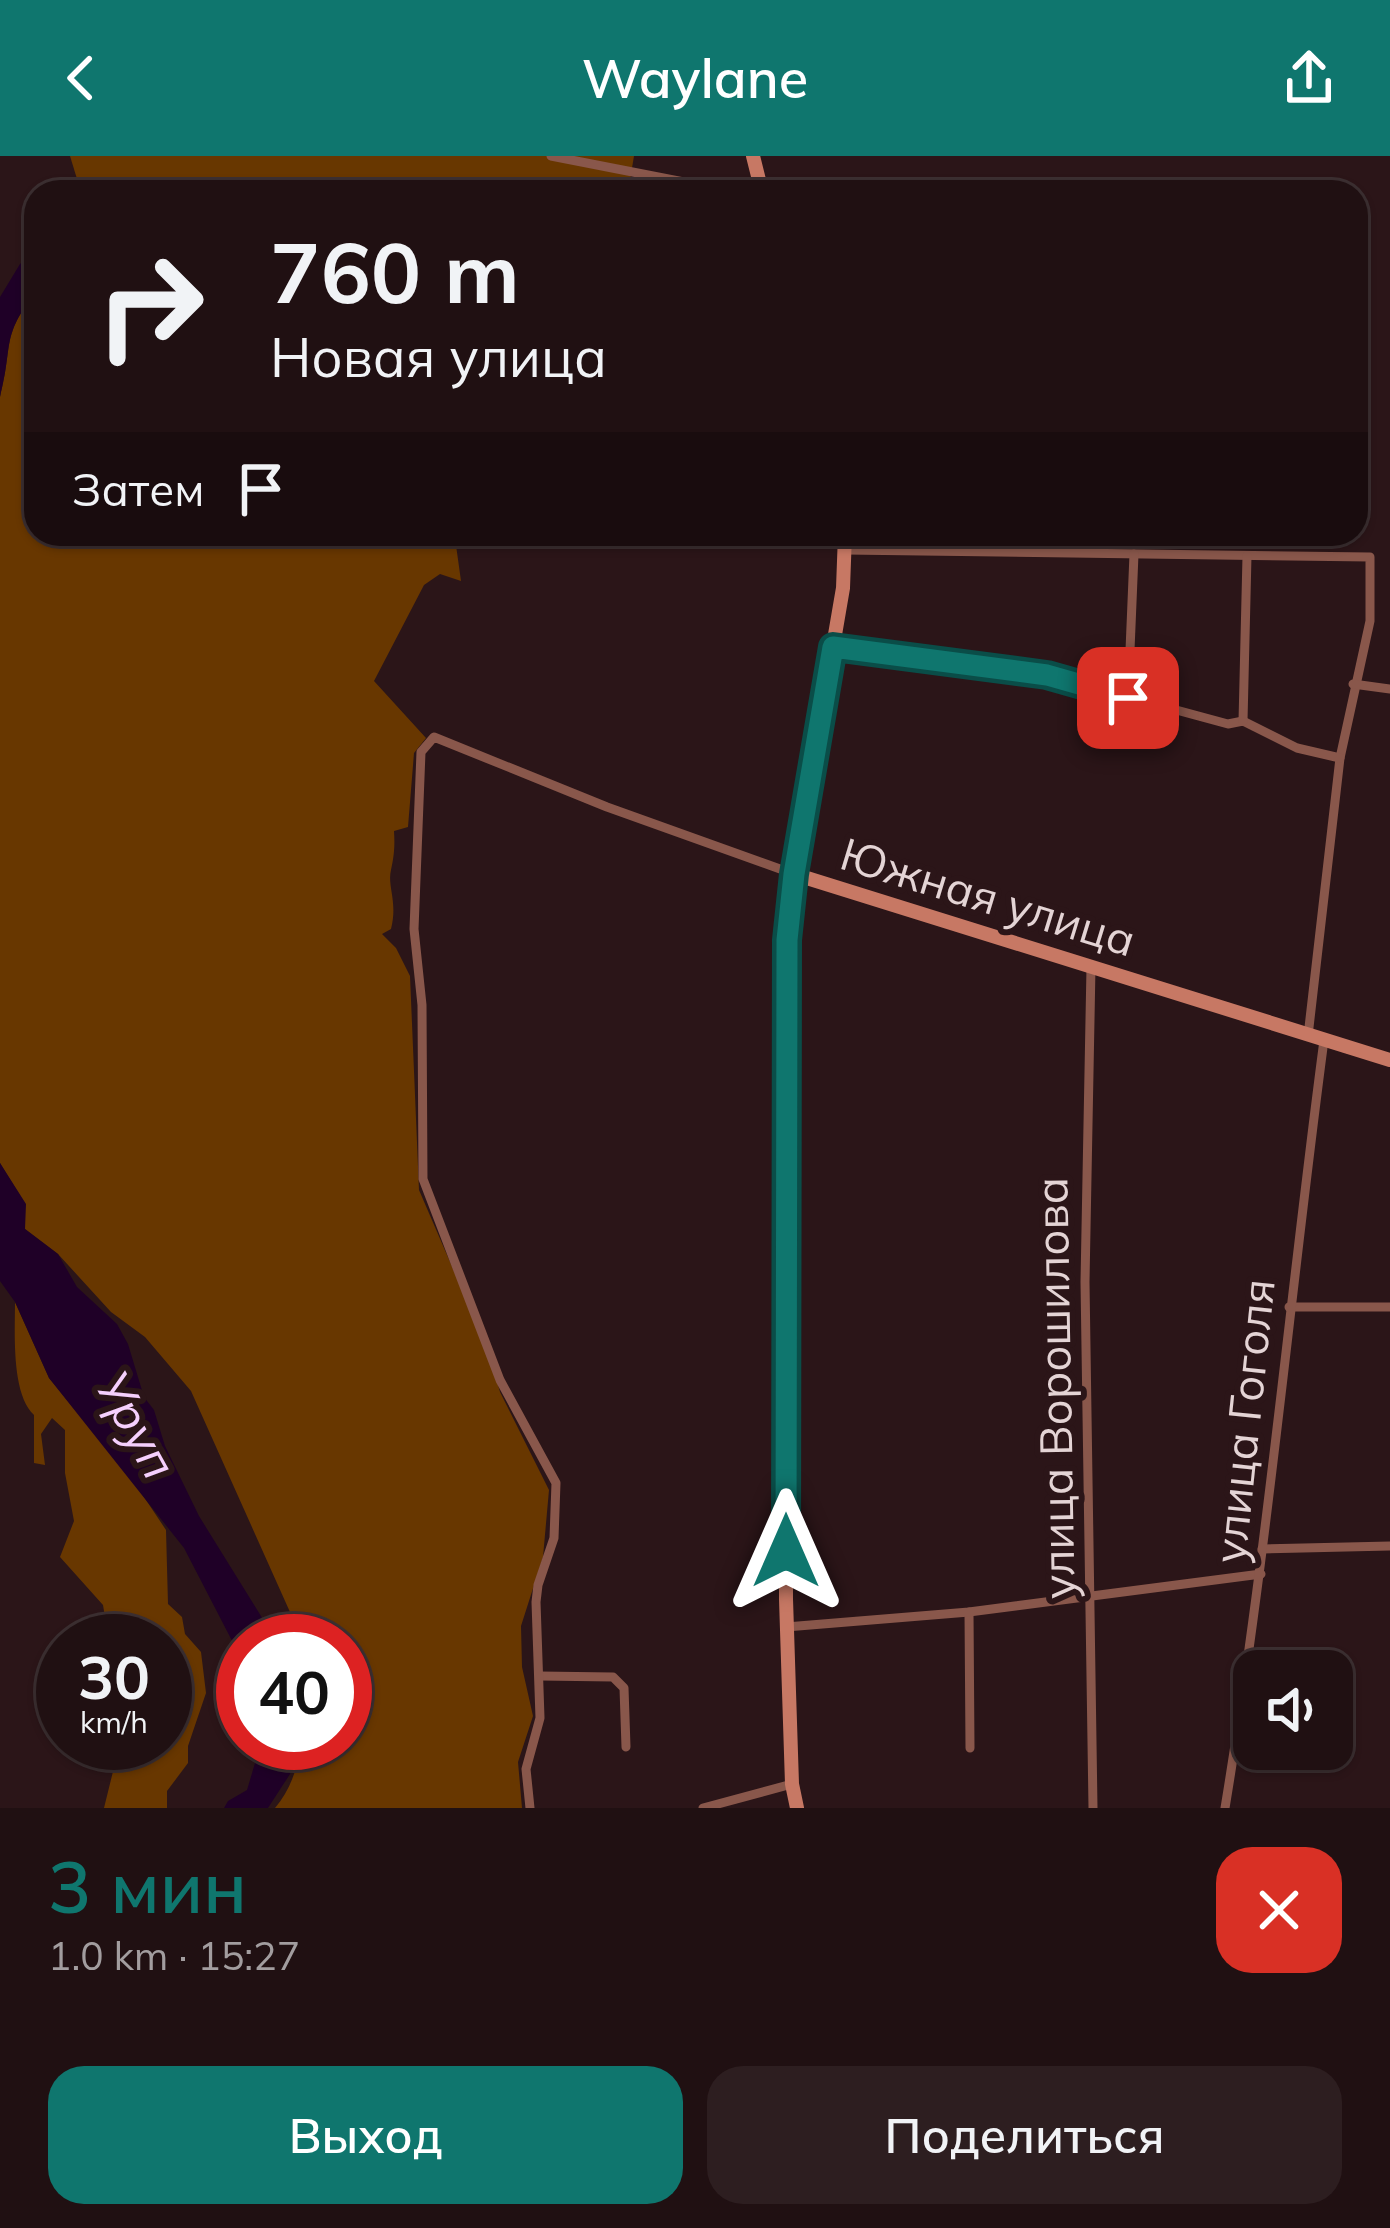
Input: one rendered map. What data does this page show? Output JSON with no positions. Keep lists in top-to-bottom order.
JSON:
{
  "streets": {
    "street": ["Южная улица", "улица Ворошилова", "улица Гоголя"]
  },
  "crossings": [
    ["Южная улица", "улица Ворошилова"],
    ["Южная улица", "улица Гоголя"]
  ],
  "water": ["Уруп"],
  "page": {
    "header": "Waylane",
    "turn": ["760 m", "Новая улица"],
    "then": "Затем",
    "speed": "30 km/h",
    "limit": "40",
    "heading": ["3 мин", "1.0 km · 15:27"],
    "buttons": ["Выход", "Поделиться"]
  }
}
